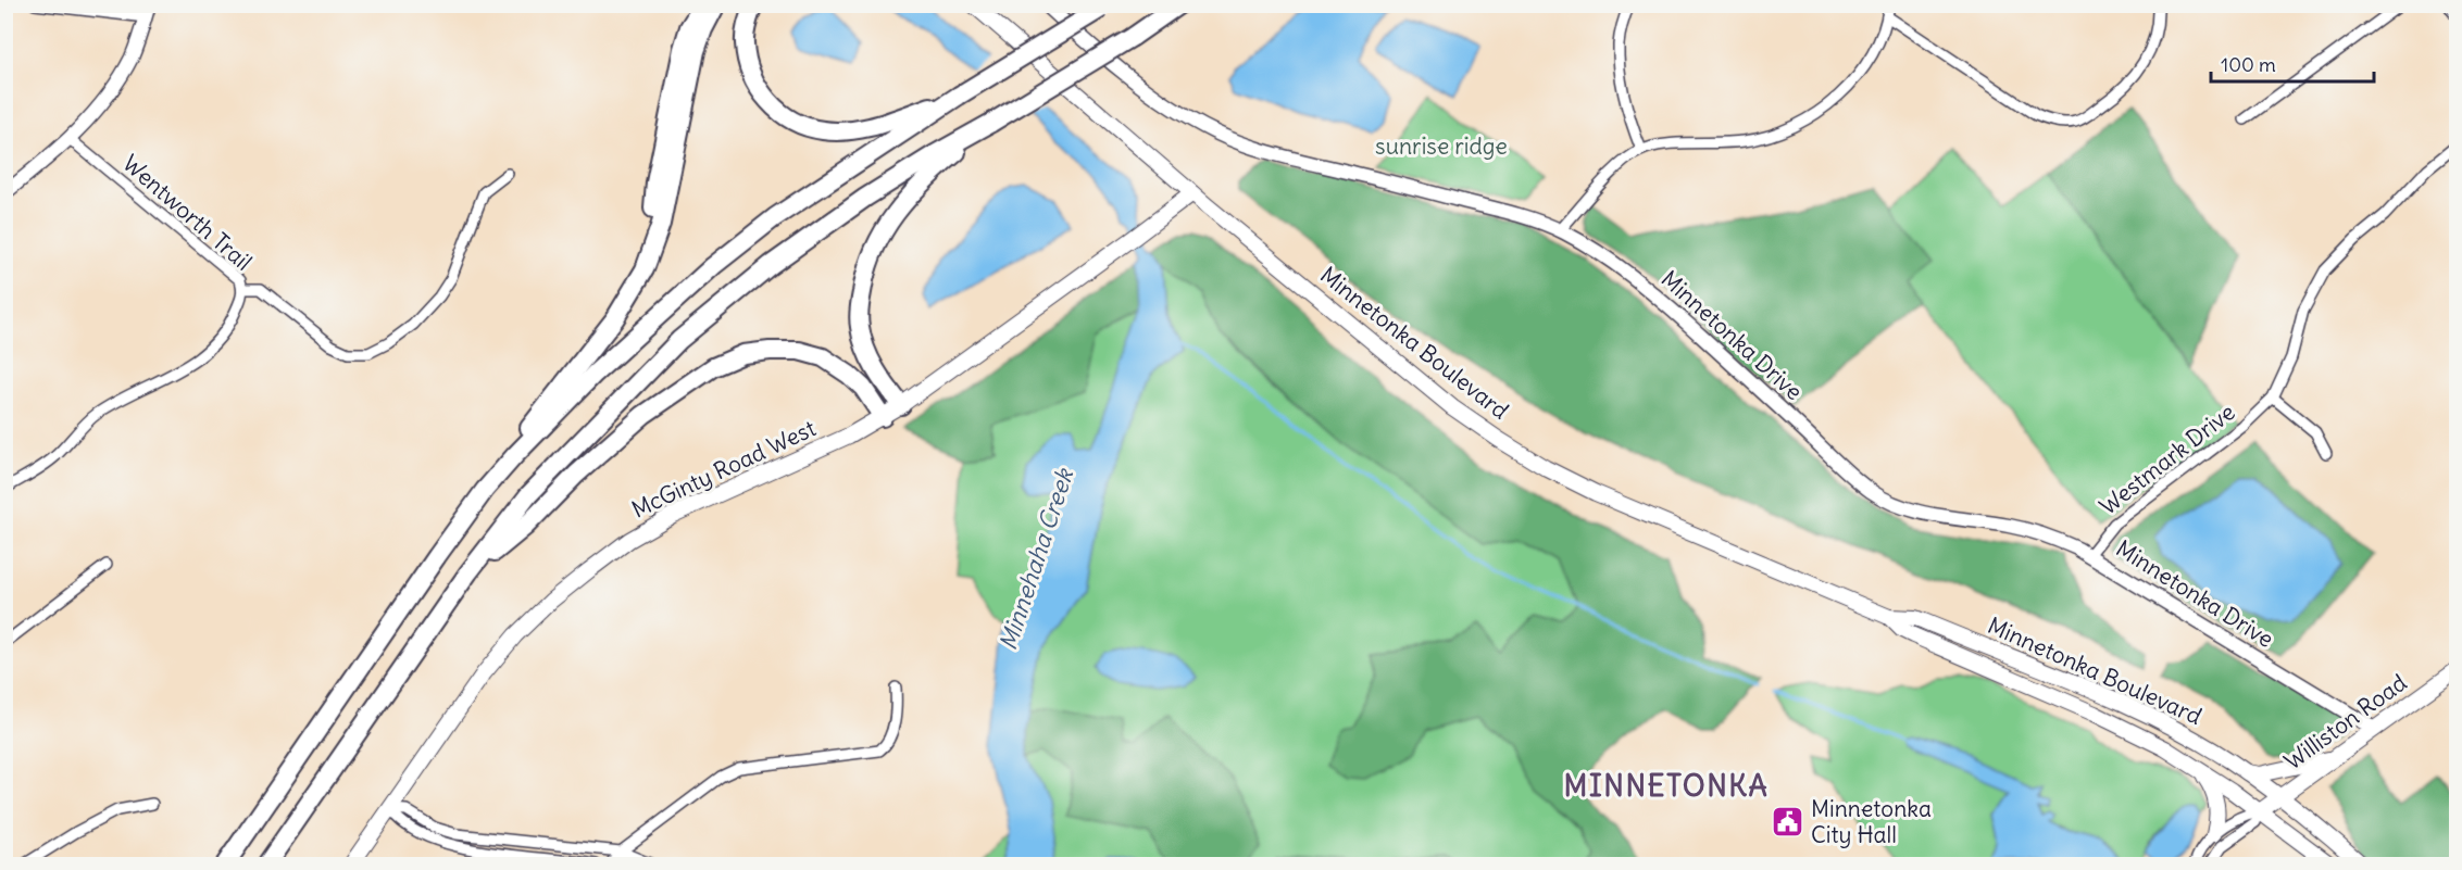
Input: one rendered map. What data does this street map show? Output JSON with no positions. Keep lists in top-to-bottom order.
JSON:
{
  "streets": {
    "main road": ["Minnetonka Boulevard", "McGinty Road West", "Williston Road"],
    "street": ["Wentworth Trail", "Minnetonka Drive", "Westmark Drive"]
  },
  "crossings": [
    ["Minnetonka Drive", "Westmark Drive"],
    ["Minnetonka Drive", "Williston Road"],
    ["Minnetonka Boulevard", "McGinty Road West"],
    ["Minnetonka Boulevard", "Williston Road"]
  ],
  "districts": ["MINNETONKA"],
  "water": ["Minnehaha Creek"],
  "parks": ["sunrise ridge"],
  "places": {
    "public building": ["Minnetonka City Hall"]
  },
  "scale_bar": "100 m"
}
